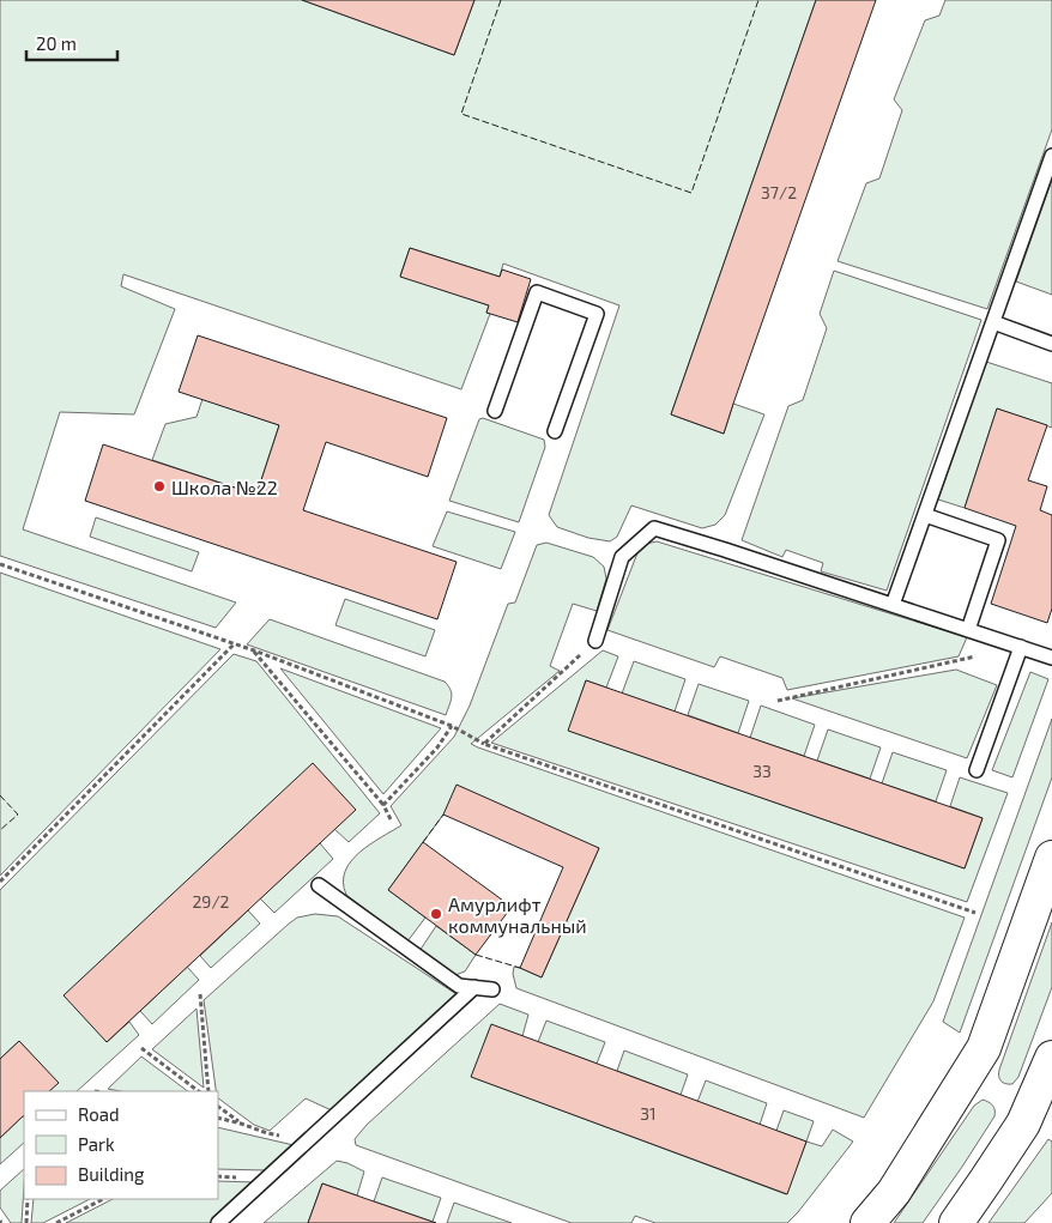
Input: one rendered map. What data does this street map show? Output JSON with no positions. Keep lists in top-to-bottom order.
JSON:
{
  "places": ["Школа №22", "Амурлифт коммунальный"],
  "house_numbers": [
    "37/2",
    "33",
    "29/2",
    "31"
  ],
  "legend": ["Road", "Park", "Building"],
  "scale_bar": "20 m"
}
